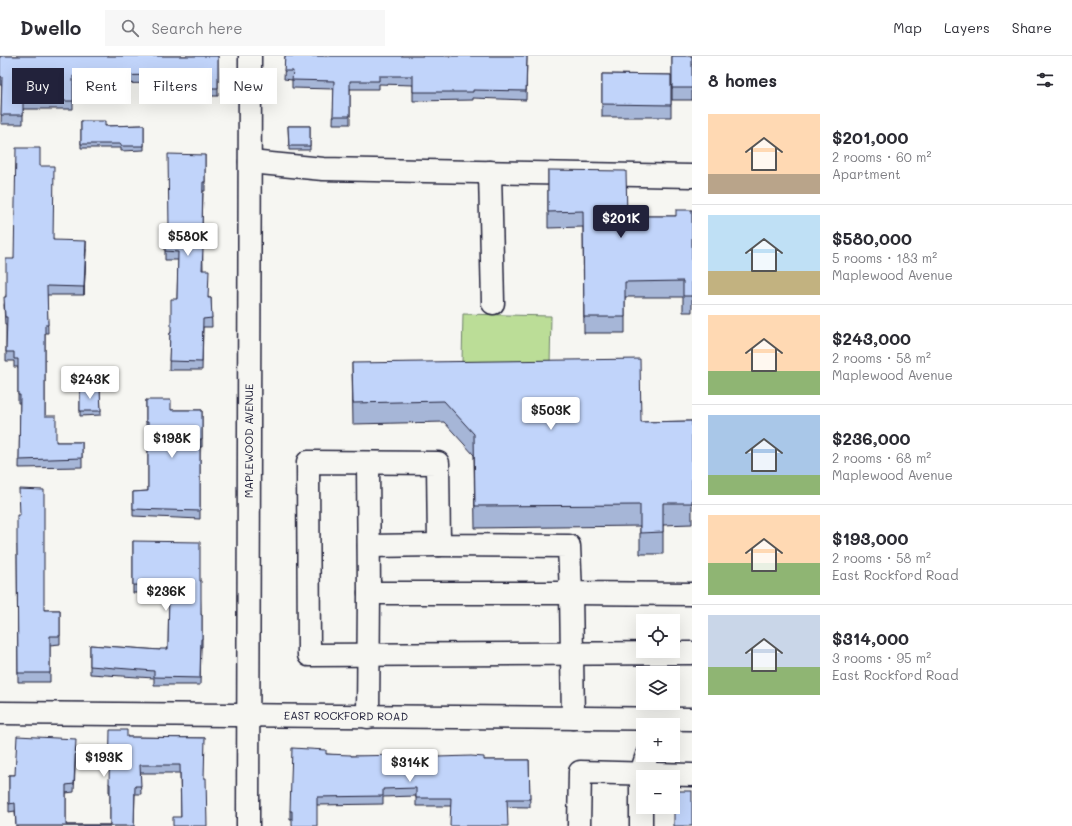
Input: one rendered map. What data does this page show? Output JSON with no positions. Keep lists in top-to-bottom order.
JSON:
{
  "streets": {
    "street": ["MAPLEWOOD AVENUE", "EAST ROCKFORD ROAD"]
  },
  "crossings": [
    ["MAPLEWOOD AVENUE", "EAST ROCKFORD ROAD"]
  ],
  "page": {
    "header": "Dwello",
    "search": "Search here",
    "nav": ["Map", "Layers", "Share"],
    "heading": "8 homes",
    "chip": [
      "Buy",
      "Rent",
      "Filters",
      "New"
    ],
    "list": [
      {
        "name": "$201,000",
        "note": "2 rooms · 60 m² · Apartment"
      },
      {
        "name": "$580,000",
        "note": "5 rooms · 183 m² · Maplewood Avenue"
      },
      {
        "name": "$243,000",
        "note": "2 rooms · 58 m² · Maplewood Avenue"
      },
      {
        "name": "$236,000",
        "note": "2 rooms · 68 m² · Maplewood Avenue"
      },
      {
        "name": "$193,000",
        "note": "2 rooms · 58 m² · East Rockford Road"
      },
      {
        "name": "$314,000",
        "note": "3 rooms · 95 m² · East Rockford Road"
      }
    ],
    "price": [
      "$201K",
      "$580K",
      "$243K",
      "$503K",
      "$198K",
      "$236K",
      "$193K",
      "$314K"
    ],
    "map_buttons": ["+", "−"]
  }
}
